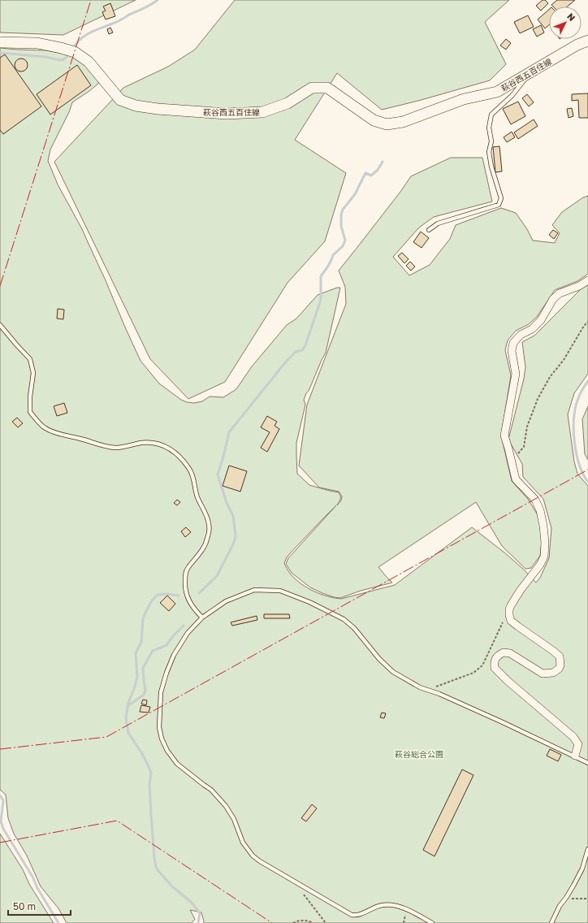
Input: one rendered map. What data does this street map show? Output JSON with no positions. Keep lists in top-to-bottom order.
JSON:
{
  "streets": {
    "main road": ["萩谷西五百住線"]
  },
  "parks": ["萩谷総合公園"],
  "scale_bar": "50 m",
  "north": "top right"
}
